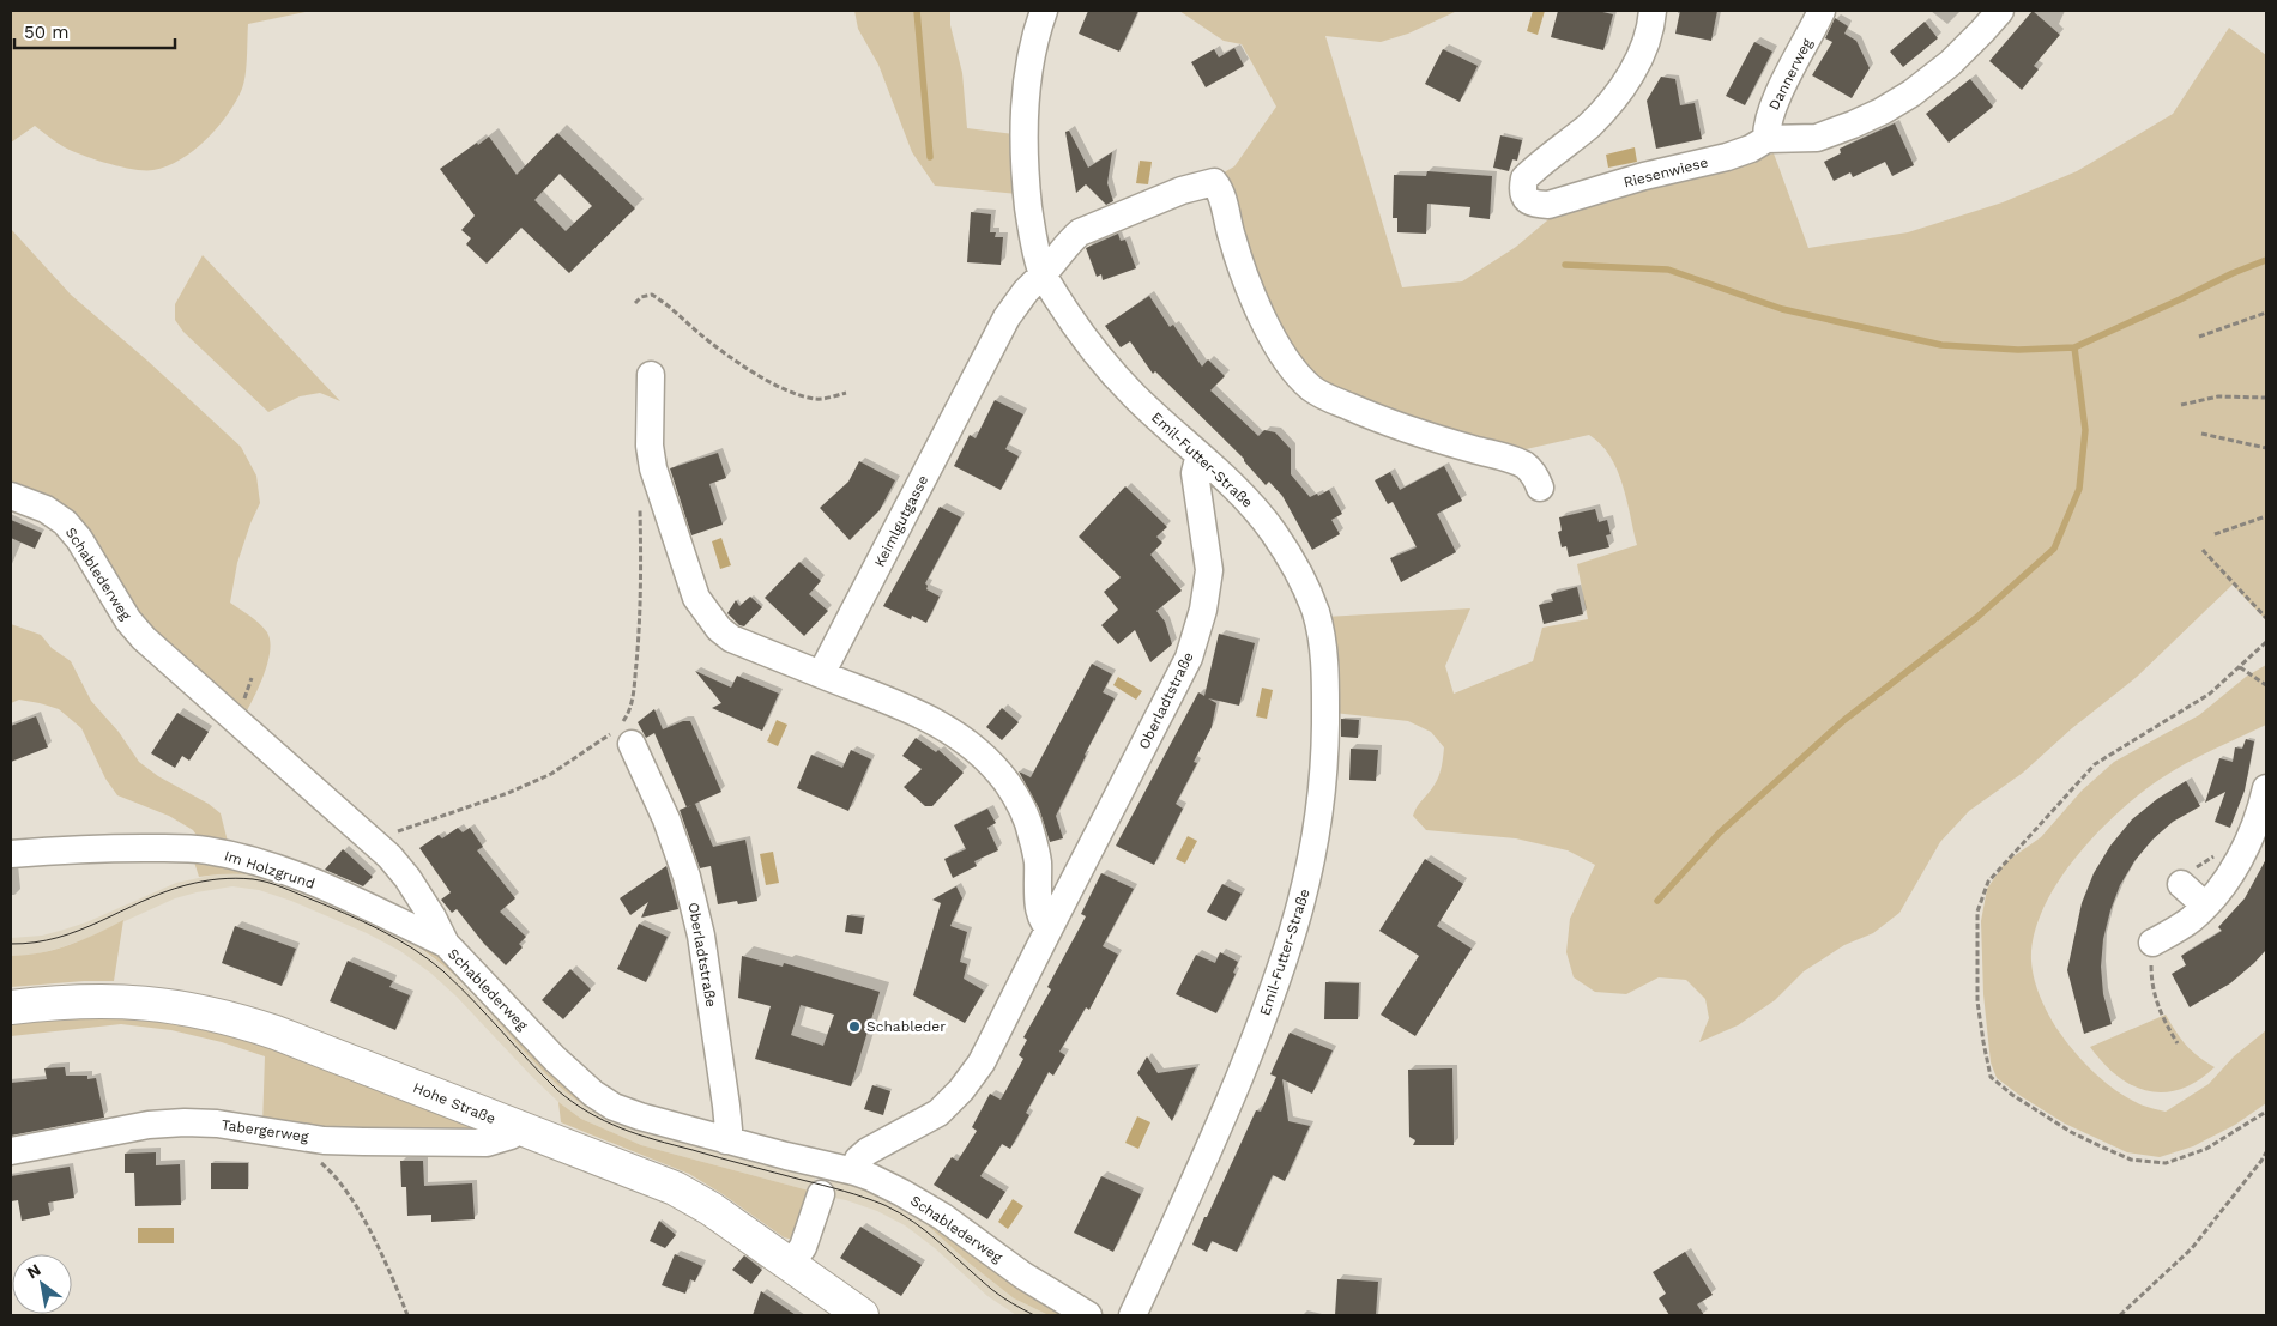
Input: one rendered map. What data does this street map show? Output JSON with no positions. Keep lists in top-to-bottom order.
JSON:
{
  "streets": {
    "main road": ["Hohe Straße"],
    "street": [
      "Dannerweg",
      "Riesenwiese",
      "Emil-Futter-Straße",
      "Keimlgutgasse",
      "Schablederweg",
      "Oberladtstraße",
      "Im Holzgrund",
      "Tabergerweg"
    ]
  },
  "crossings": [
    ["Dannerweg", "Riesenwiese"],
    ["Emil-Futter-Straße", "Keimlgutgasse"],
    ["Emil-Futter-Straße", "Oberladtstraße"],
    ["Schablederweg", "Oberladtstraße"],
    ["Schablederweg", "Im Holzgrund"],
    ["Hohe Straße", "Tabergerweg"]
  ],
  "places": ["Schableder"],
  "scale_bar": "50 m",
  "north": "top left"
}
